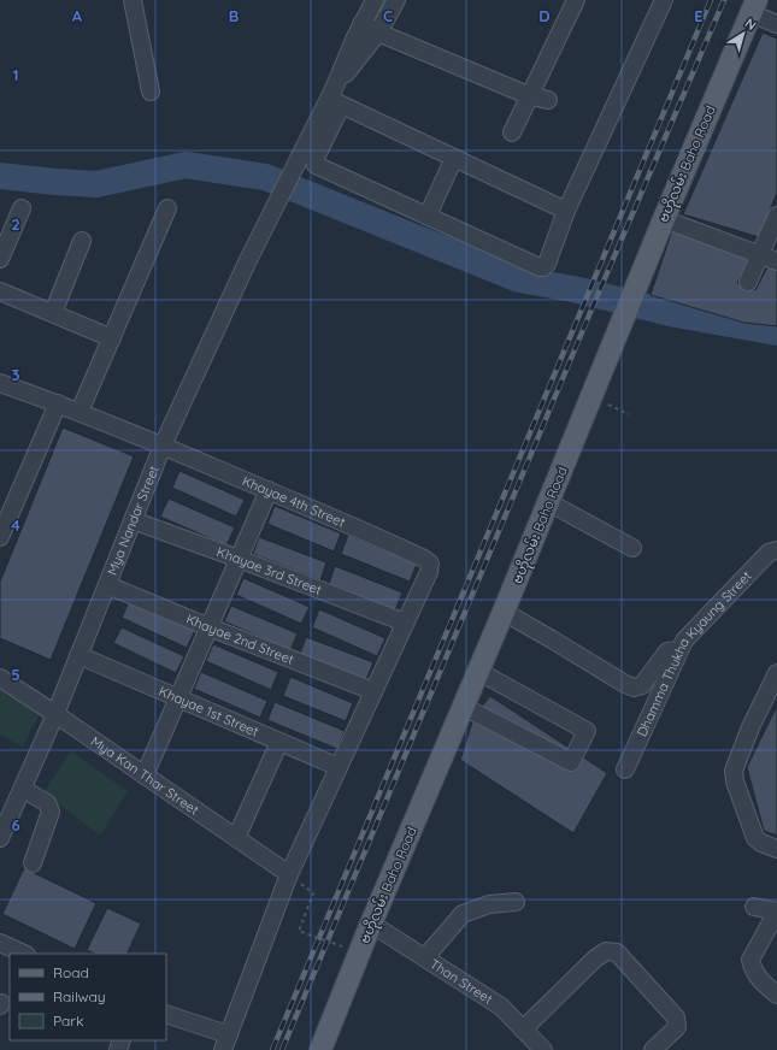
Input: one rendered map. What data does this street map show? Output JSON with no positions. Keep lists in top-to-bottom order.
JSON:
{
  "streets": {
    "main road": ["ဗဟိုလမ်း Baho Road"],
    "street": [
      "Khayae 4th Street",
      "Mya Nandar Street",
      "Khayae 3rd Street",
      "Khayae 2nd Street",
      "Dhamma Thukha Kyaung Street",
      "Khayae 1st Street",
      "Mya Kan Thar Street",
      "Than Street"
    ]
  },
  "crossings": [
    ["ဗဟိုလမ်း Baho Road", "Than Street"],
    ["Khayae 4th Street", "Mya Nandar Street"],
    ["Khayae 4th Street", "Khayae 3rd Street"],
    ["Mya Nandar Street", "Khayae 3rd Street"],
    ["Mya Nandar Street", "Khayae 2nd Street"],
    ["Mya Nandar Street", "Khayae 1st Street"],
    ["Mya Nandar Street", "Mya Kan Thar Street"]
  ],
  "legend": ["Road", "Railway", "Park"],
  "north": "top right",
  "grid": {
    "columns": [
      "A",
      "B",
      "C",
      "D",
      "E"
    ],
    "rows": [
      "1",
      "2",
      "3",
      "4",
      "5",
      "6"
    ]
  }
}
